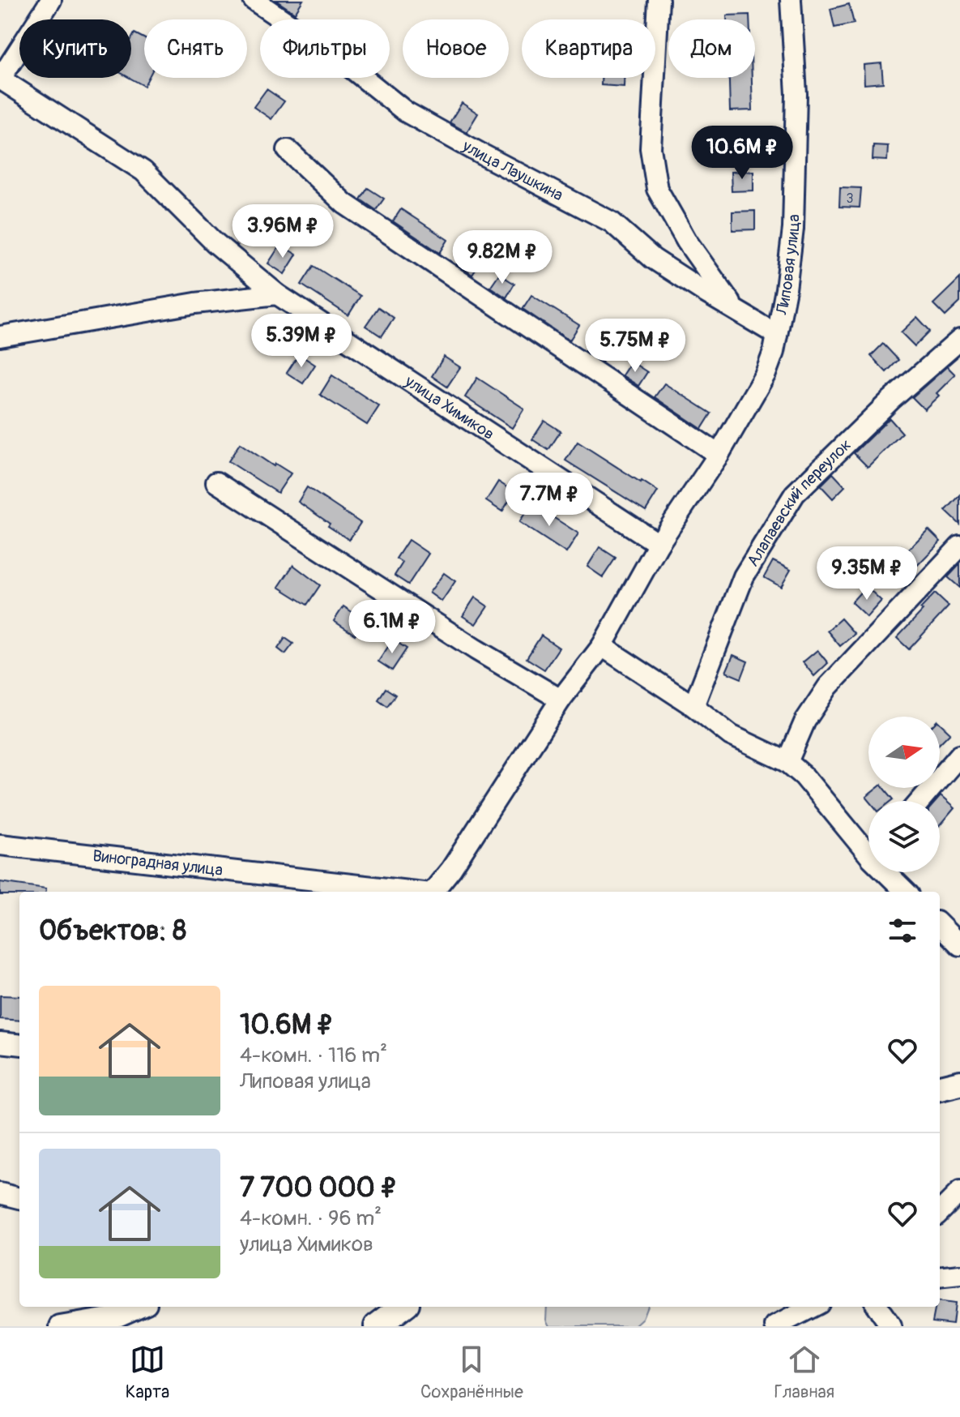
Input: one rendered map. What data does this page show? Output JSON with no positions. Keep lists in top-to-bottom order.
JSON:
{
  "streets": {
    "street": [
      "улица Лаушкина",
      "Липовая улица",
      "улица Химиков",
      "Алапаевский переулок",
      "Виноградная улица"
    ]
  },
  "crossings": [
    ["улица Лаушкина", "Липовая улица"],
    ["Липовая улица", "улица Химиков"]
  ],
  "house_numbers": ["3"],
  "north": "right",
  "page": {
    "chip": [
      "Купить",
      "Снять",
      "Фильтры",
      "Новое",
      "Квартира",
      "Дом"
    ],
    "price": [
      "10.6M ₽",
      "3.96M ₽",
      "9.82M ₽",
      "5.39M ₽",
      "5.75M ₽",
      "7.7M ₽",
      "9.35M ₽",
      "6.1M ₽"
    ],
    "heading": "Объектов: 8",
    "list": [
      {
        "name": "10.6M ₽",
        "note": "4-комн. · 116 m² · Липовая улица"
      },
      {
        "name": "7 700 000 ₽",
        "note": "4-комн. · 96 m² · улица Химиков"
      }
    ],
    "tabs": ["Карта", "Сохранённые", "Главная"]
  }
}
